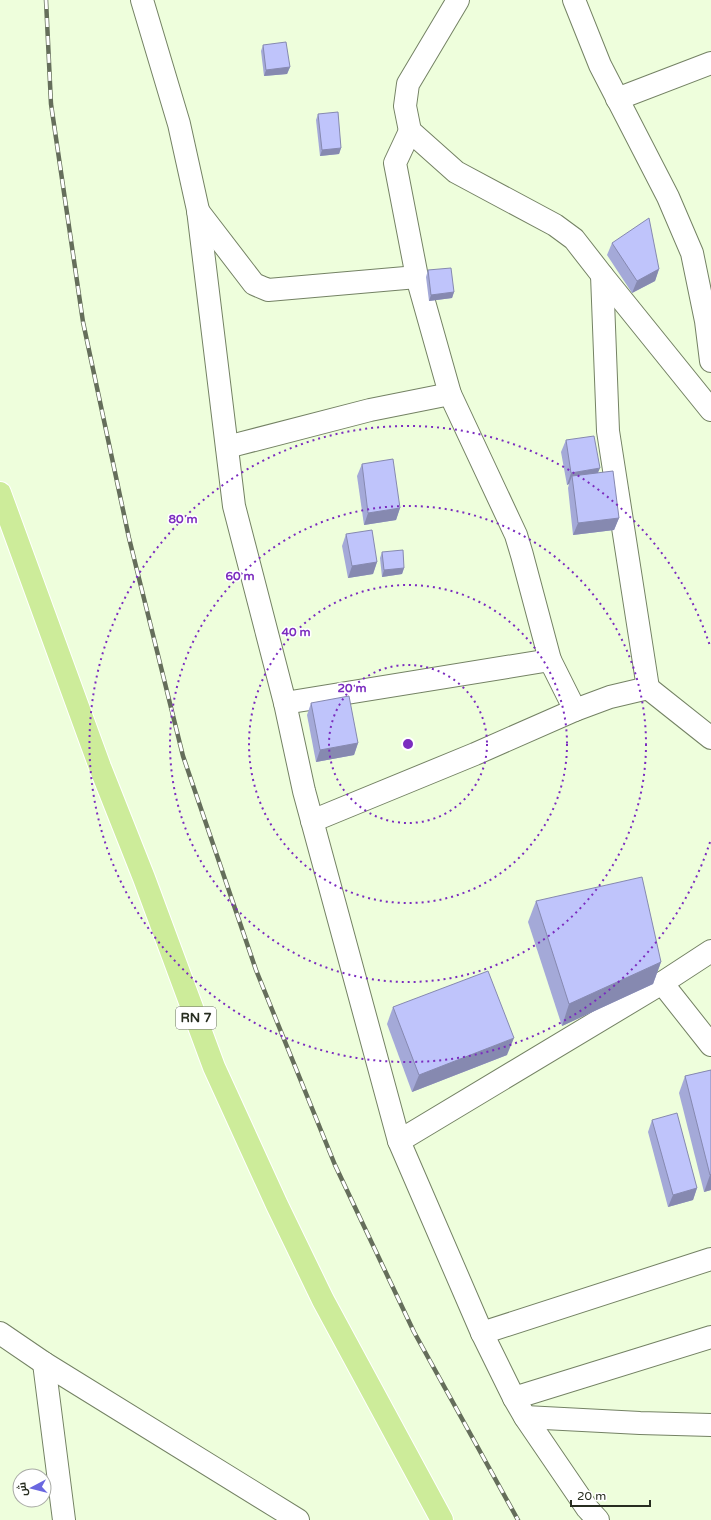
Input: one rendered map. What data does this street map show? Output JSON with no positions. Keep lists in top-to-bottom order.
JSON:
{
  "streets": {
    "main road": ["RN 7"]
  },
  "scale_bar": "20 m",
  "north": "left",
  "rings": [
    "80 m",
    "60 m",
    "40 m",
    "20 m"
  ]
}
